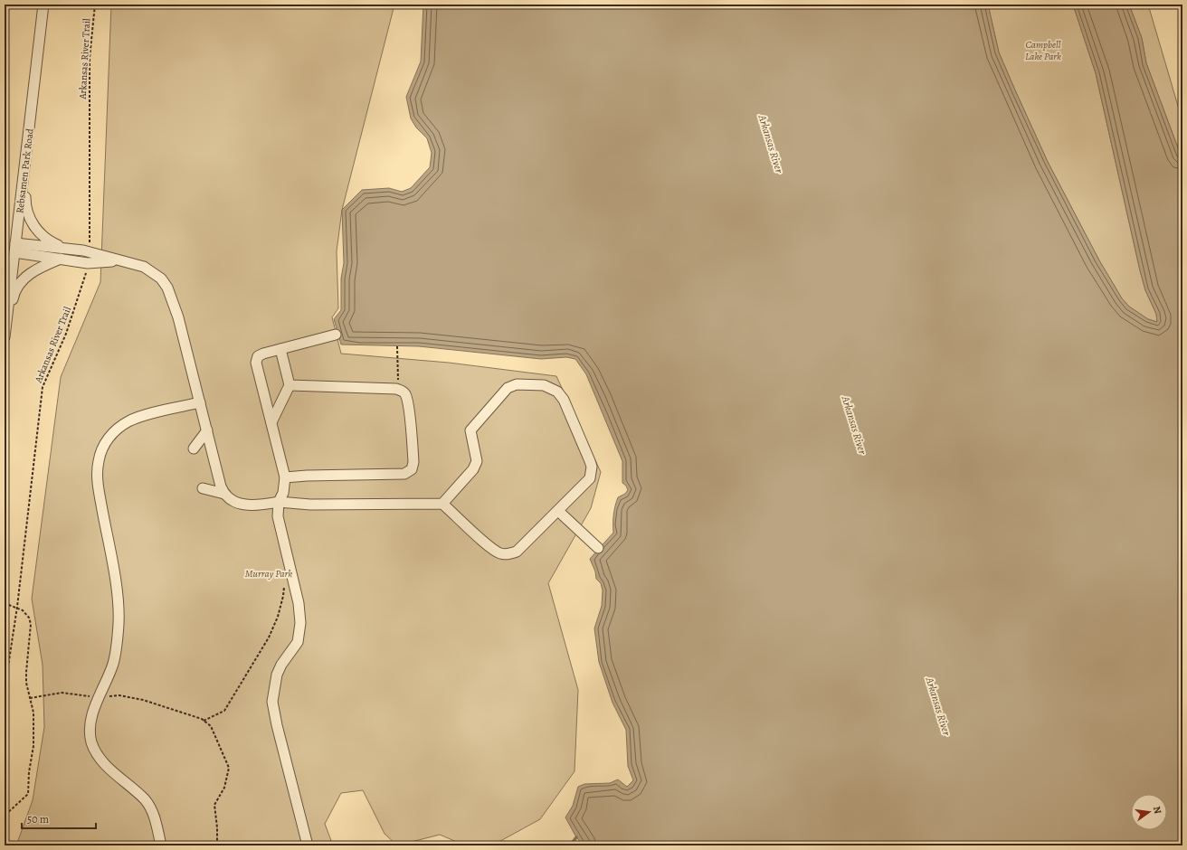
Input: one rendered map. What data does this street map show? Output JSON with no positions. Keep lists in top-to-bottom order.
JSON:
{
  "streets": {
    "street": ["Rebsamen Park Road"],
    "path": ["Arkansas River Trail"]
  },
  "water": ["Arkansas River"],
  "parks": ["Campbell Lake Park", "Murray Park"],
  "scale_bar": "50 m",
  "north": "right"
}
